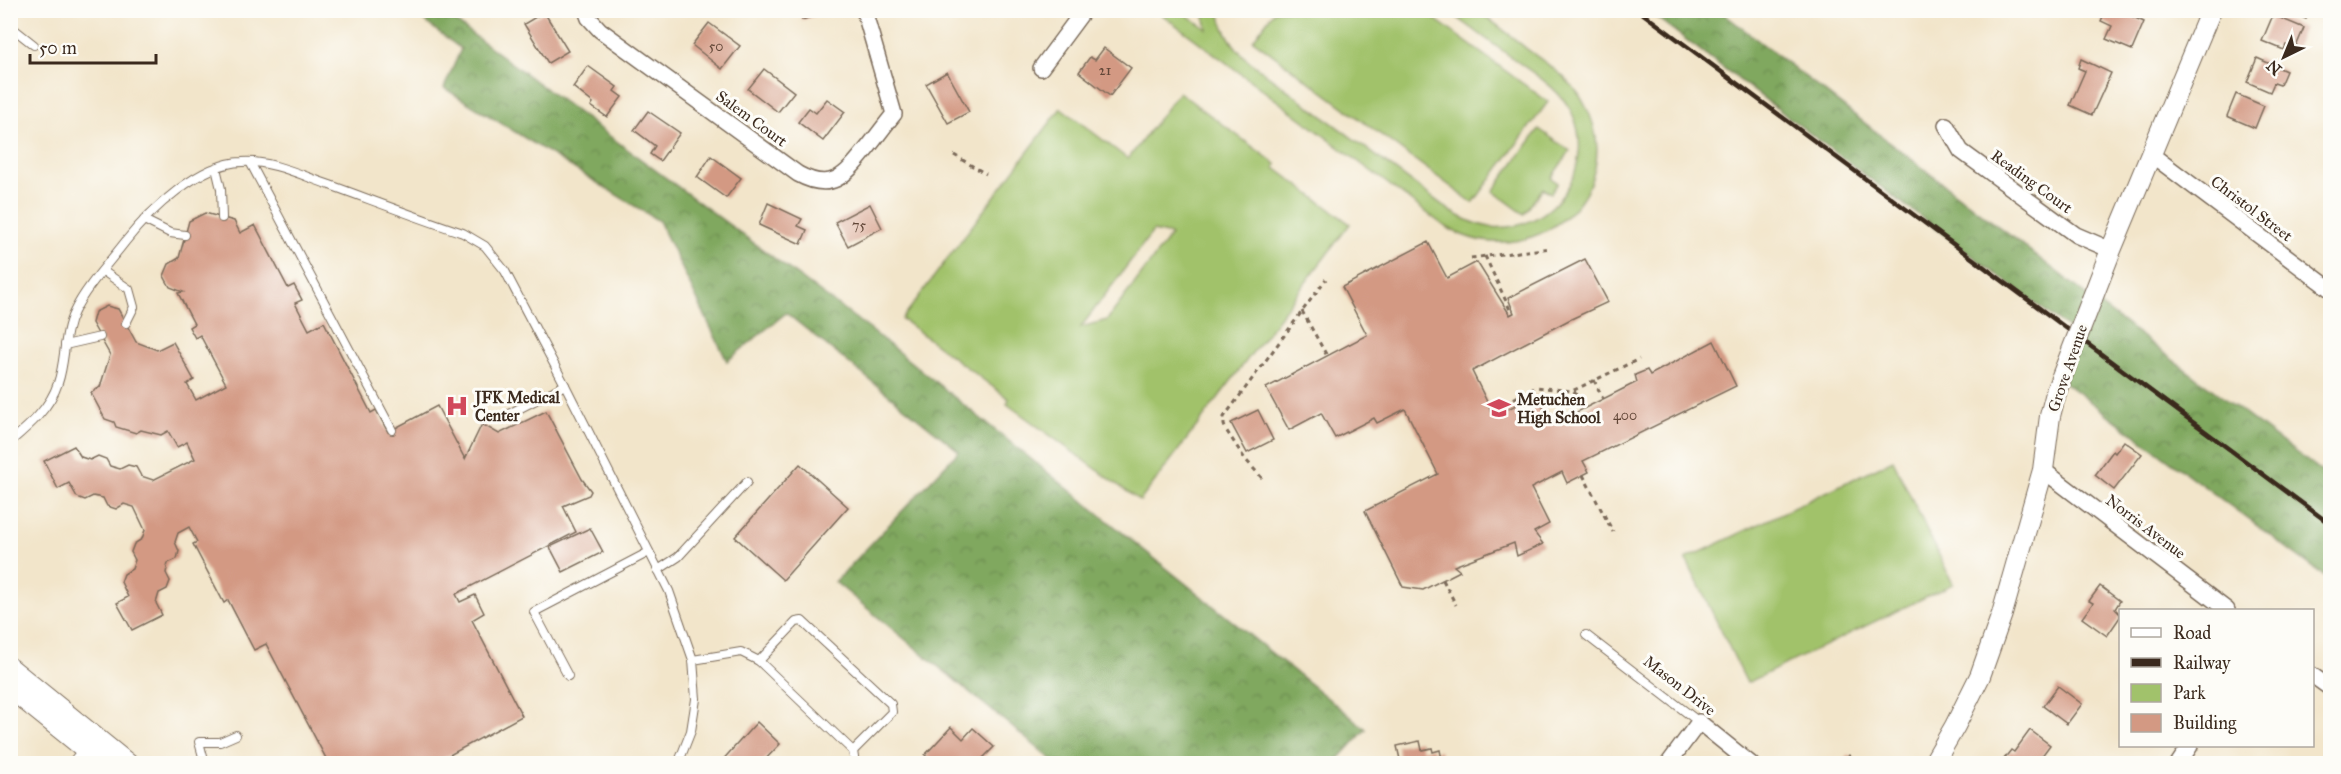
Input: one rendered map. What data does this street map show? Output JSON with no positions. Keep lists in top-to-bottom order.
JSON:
{
  "streets": {
    "street": [
      "Salem Court",
      "Reading Court",
      "Christol Street",
      "Grove Avenue",
      "Norris Avenue",
      "Mason Drive"
    ]
  },
  "crossings": [
    ["Reading Court", "Grove Avenue"],
    ["Christol Street", "Grove Avenue"],
    ["Grove Avenue", "Norris Avenue"]
  ],
  "places": {
    "hospital": ["JFK Medical Center"],
    "school or university": ["Metuchen High School"]
  },
  "house_numbers": [
    "50",
    "21",
    "75",
    "400"
  ],
  "legend": [
    "Road",
    "Railway",
    "Park",
    "Building"
  ],
  "scale_bar": "50 m",
  "north": "bottom left"
}
